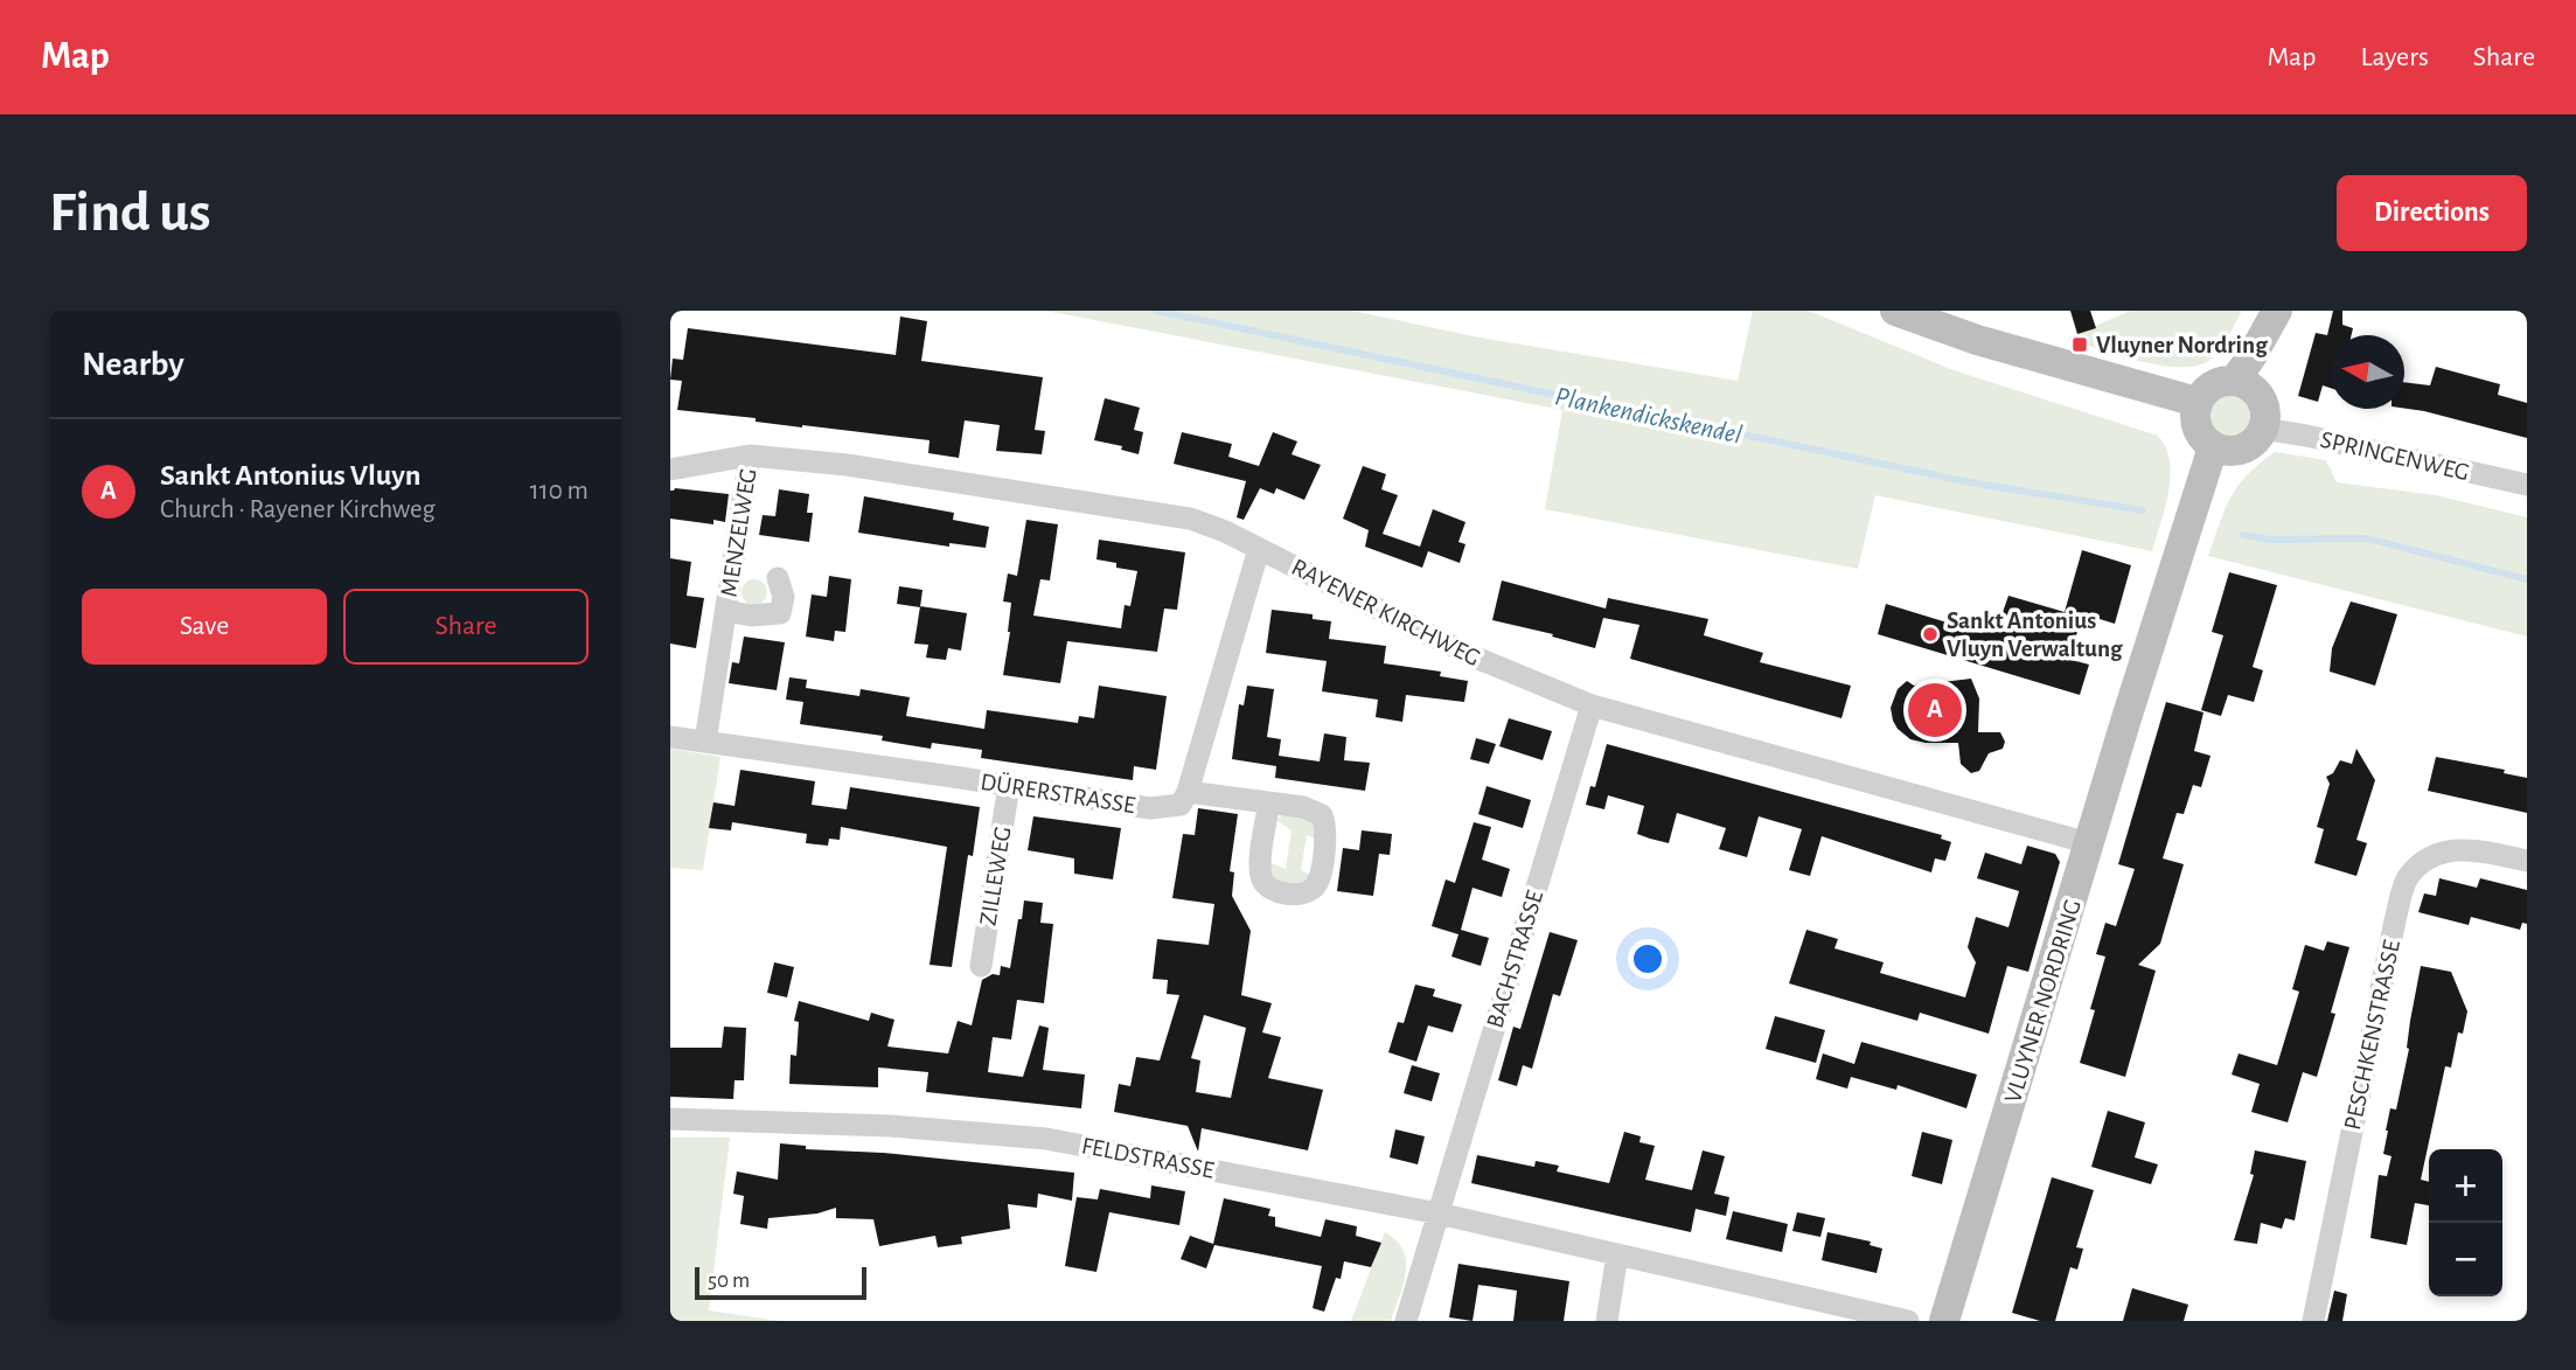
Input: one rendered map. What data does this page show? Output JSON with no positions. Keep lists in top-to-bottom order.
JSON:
{
  "streets": {
    "street": [
      "SPRINGENWEG",
      "MENZELWEG",
      "RAYENER KIRCHWEG",
      "DÜRERSTRASSE",
      "ZILLEWEG",
      "BACHSTRASSE",
      "VLUYNER NORDRING",
      "PESCHKENSTRASSE",
      "FELDSTRASSE"
    ]
  },
  "crossings": [
    ["SPRINGENWEG", "VLUYNER NORDRING"],
    ["MENZELWEG", "RAYENER KIRCHWEG"],
    ["MENZELWEG", "DÜRERSTRASSE"],
    ["RAYENER KIRCHWEG", "BACHSTRASSE"],
    ["RAYENER KIRCHWEG", "VLUYNER NORDRING"],
    ["DÜRERSTRASSE", "ZILLEWEG"],
    ["BACHSTRASSE", "FELDSTRASSE"]
  ],
  "water": ["Plankendickskendel"],
  "places": {
    "transit": ["Vluyner Nordring"],
    "other": ["Sankt Antonius Vluyn Verwaltung"]
  },
  "scale_bar": "50 m",
  "north": "left",
  "page": {
    "header": "Map",
    "nav": ["Map", "Layers", "Share"],
    "buttons": [
      "Directions",
      ["Save", "Share"]
    ],
    "title": "Find us",
    "heading": "Nearby",
    "list": [
      {
        "mark": "A",
        "name": "Sankt Antonius Vluyn",
        "note": "Church · Rayener Kirchweg",
        "value": "110 m"
      }
    ],
    "pins": "A",
    "map_buttons": ["+", "−"],
    "scale": "50 m"
  }
}
